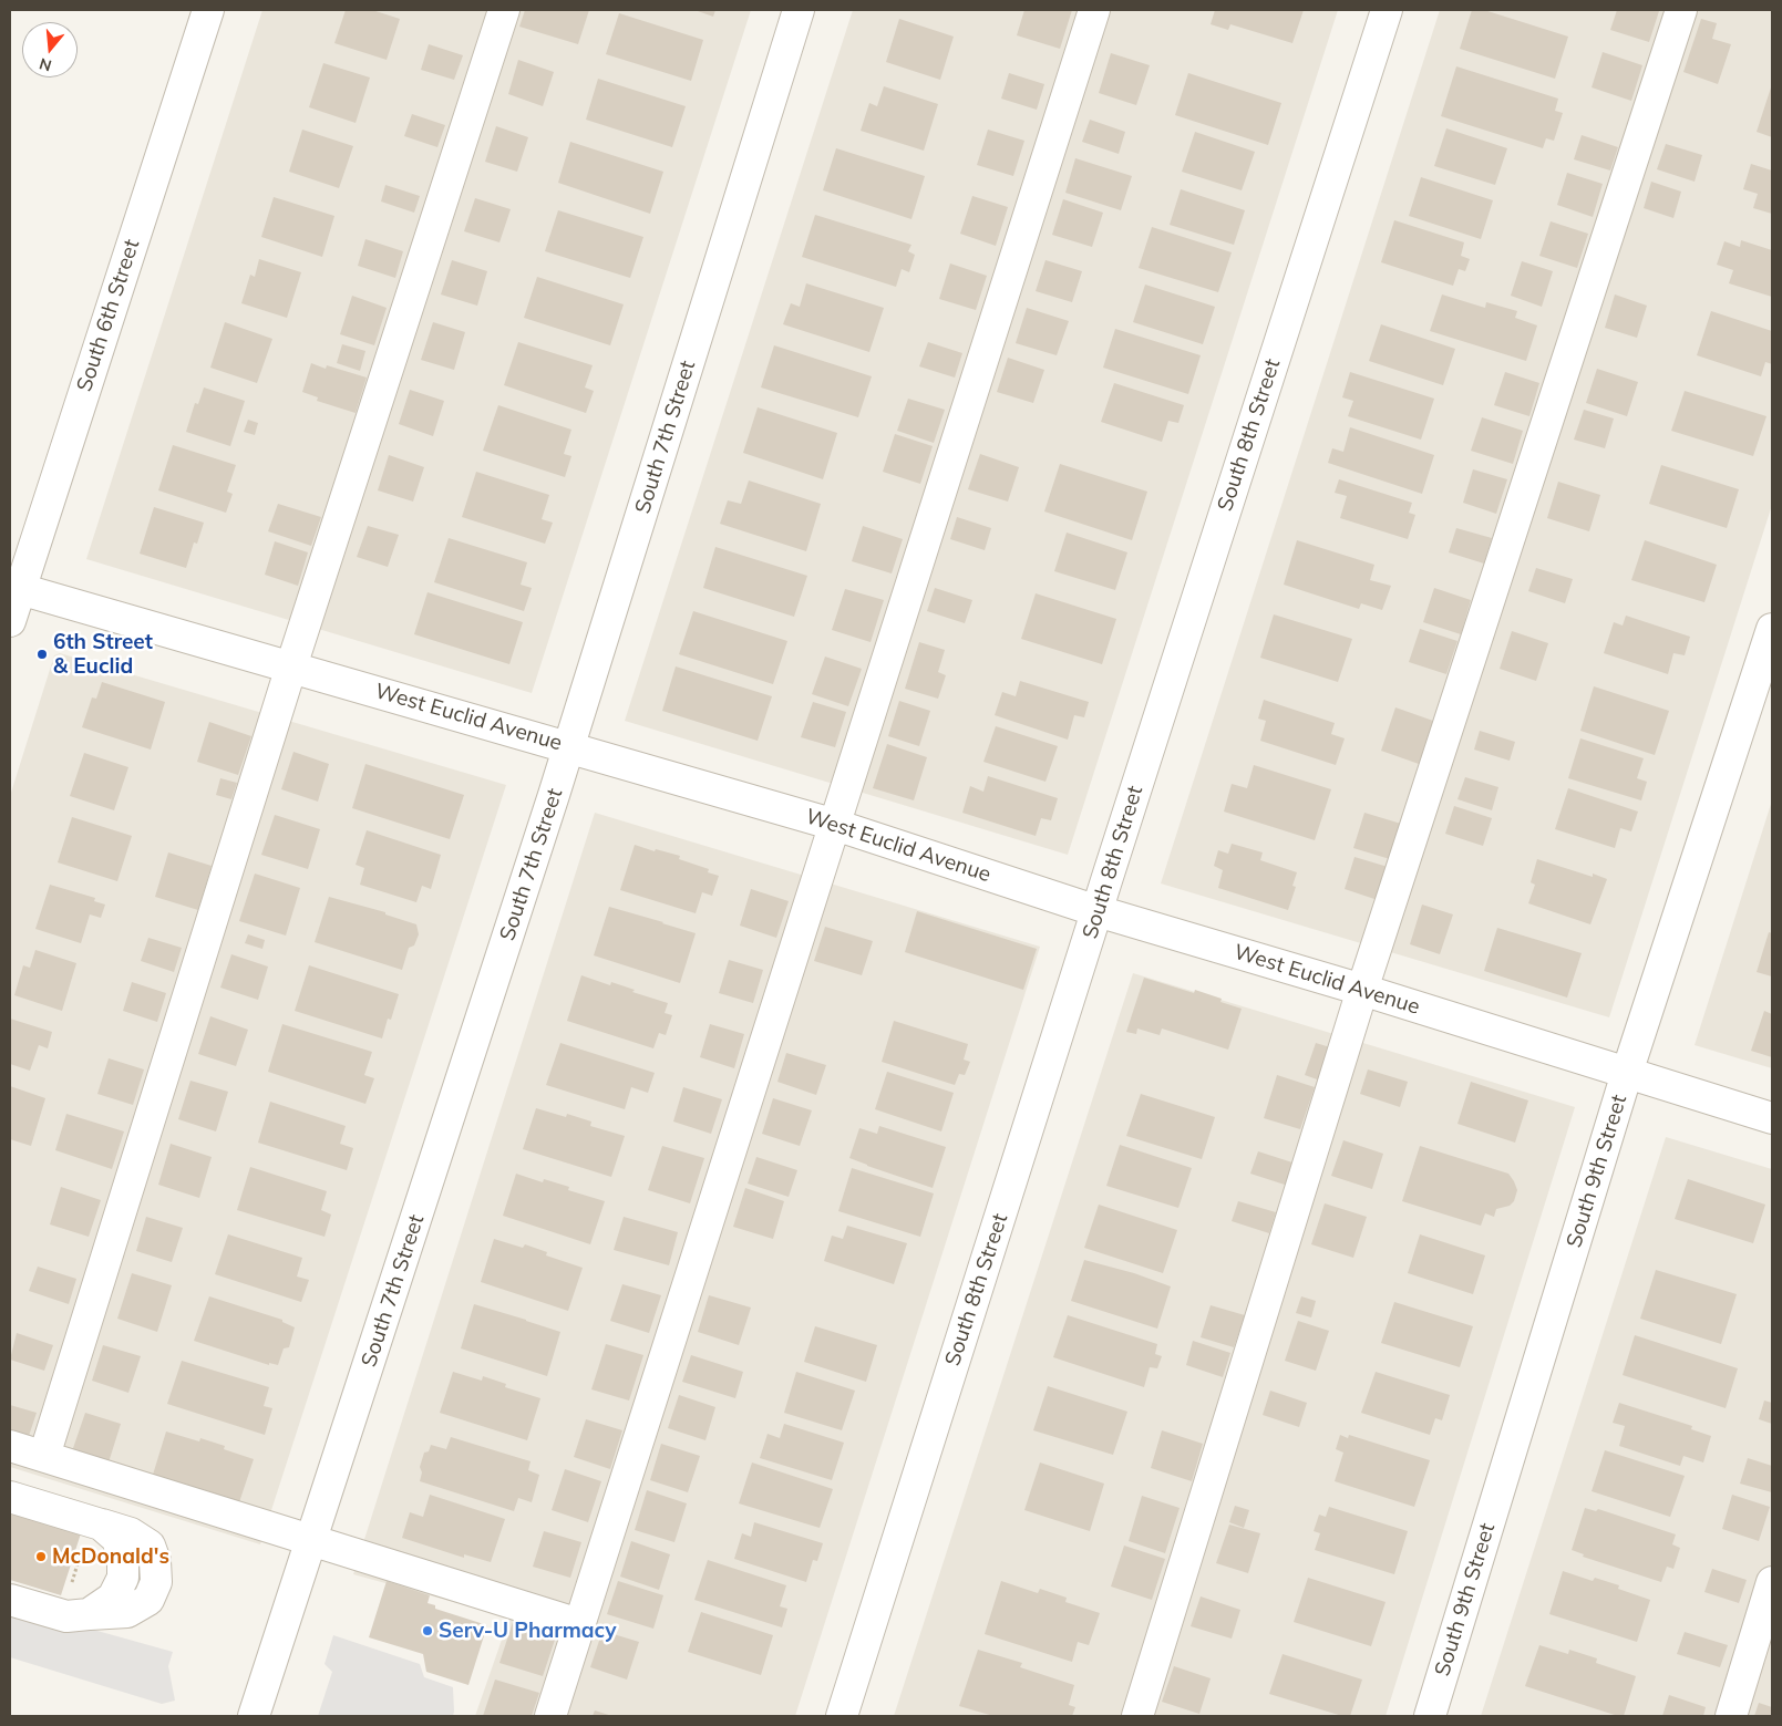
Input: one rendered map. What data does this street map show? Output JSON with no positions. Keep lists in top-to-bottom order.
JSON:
{
  "streets": {
    "street": [
      "South 6th Street",
      "South 8th Street",
      "South 7th Street",
      "West Euclid Avenue",
      "South 9th Street"
    ]
  },
  "crossings": [
    ["South 6th Street", "West Euclid Avenue"],
    ["South 8th Street", "West Euclid Avenue"],
    ["South 7th Street", "West Euclid Avenue"],
    ["West Euclid Avenue", "South 9th Street"]
  ],
  "places": ["6th Street & Euclid", "McDonald's", "Serv-U Pharmacy"],
  "north": "bottom"
}
